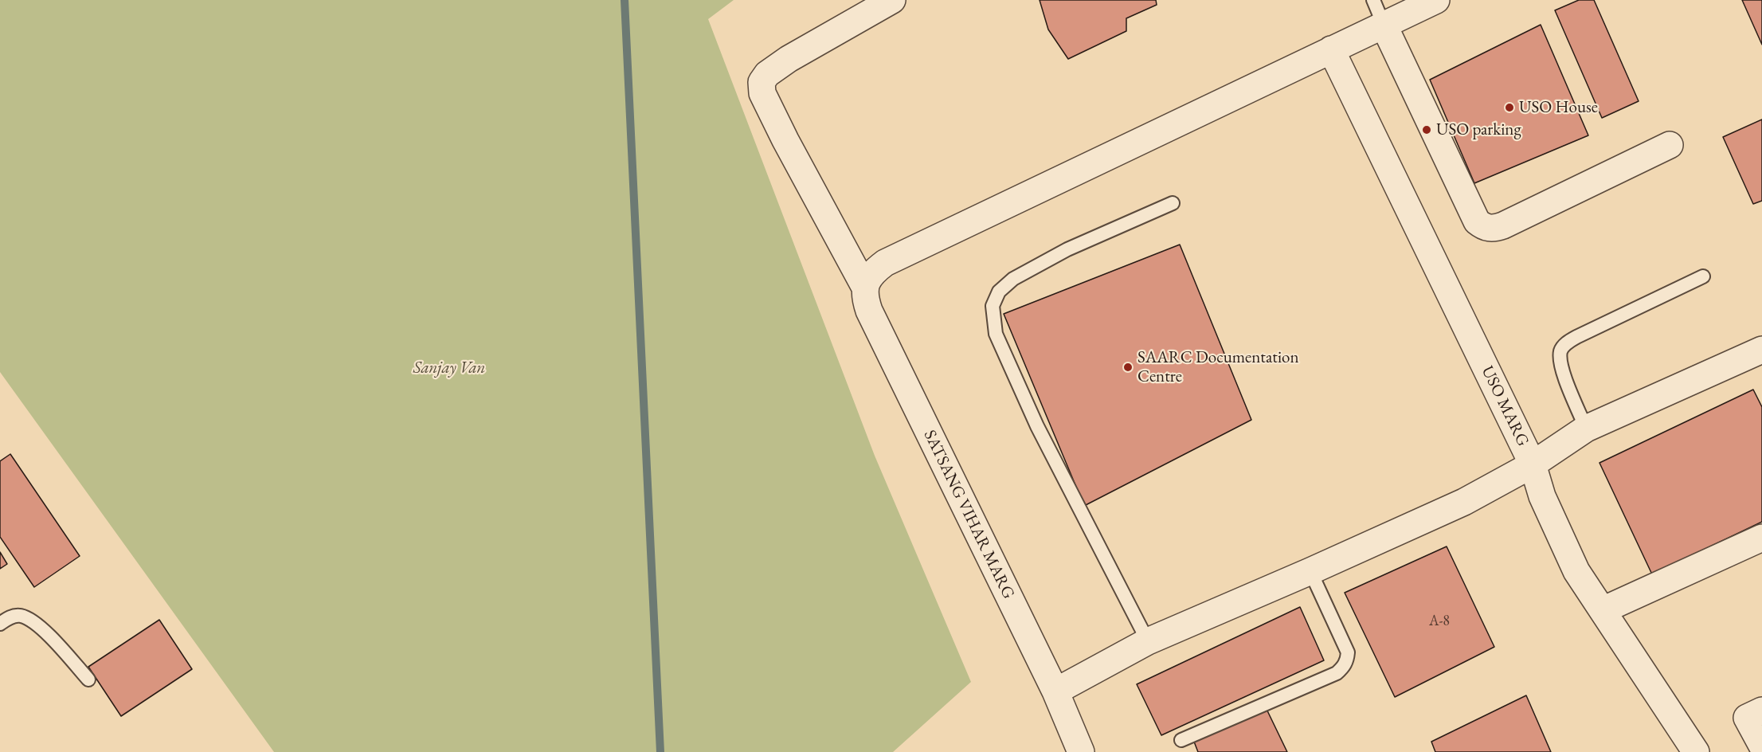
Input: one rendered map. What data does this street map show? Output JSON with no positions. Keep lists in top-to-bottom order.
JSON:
{
  "streets": {
    "street": ["USO MARG", "SATSANG VIHAR MARG"]
  },
  "parks": ["Sanjay Van"],
  "places": ["USO House", "USO parking", "SAARC Documentation Centre"],
  "house_numbers": ["A-8"]
}
